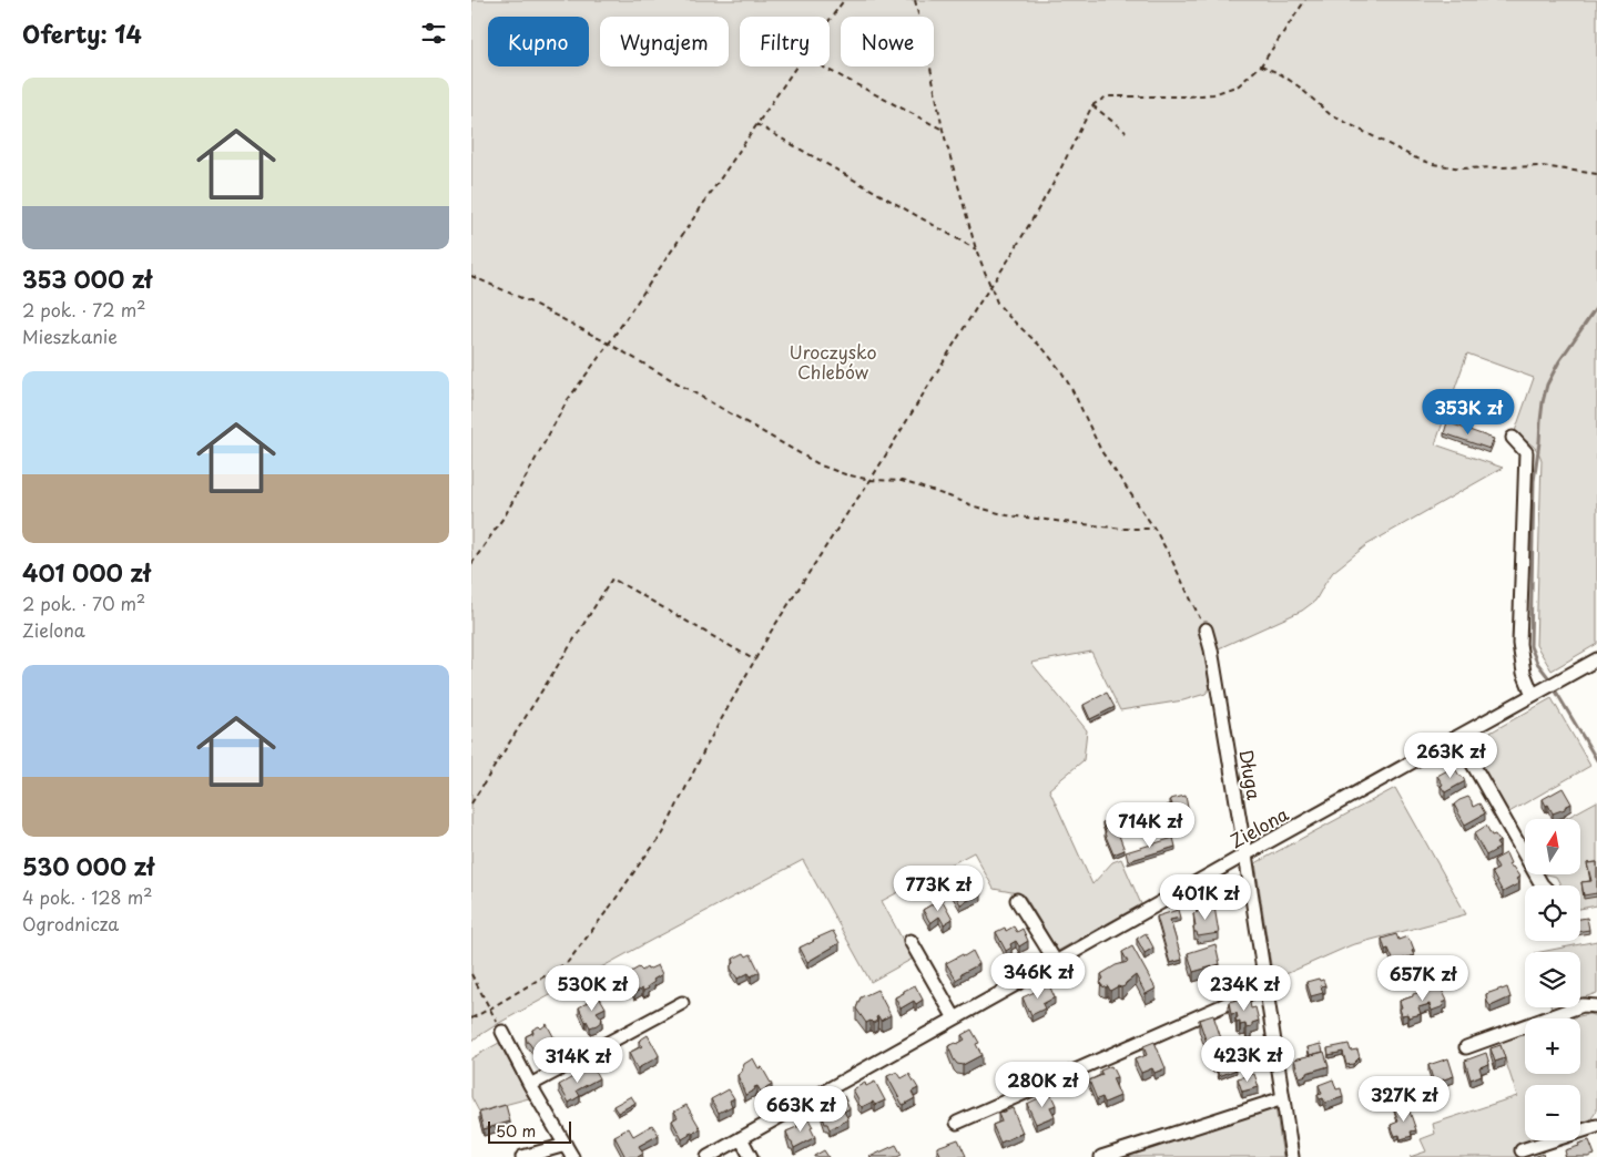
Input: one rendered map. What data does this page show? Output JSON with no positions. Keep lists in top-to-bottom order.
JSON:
{
  "streets": {
    "street": ["Długa", "Zielona"]
  },
  "crossings": [
    ["Długa", "Zielona"]
  ],
  "parks": ["Uroczysko Chlebów"],
  "scale_bar": "50 m",
  "north": "top",
  "page": {
    "heading": "Oferty: 14",
    "chip": [
      "Kupno",
      "Wynajem",
      "Filtry",
      "Nowe"
    ],
    "list": [
      {
        "name": "353 000 zł",
        "note": "2 pok. · 72 m² · Mieszkanie"
      },
      {
        "name": "401 000 zł",
        "note": "2 pok. · 70 m² · Zielona"
      },
      {
        "name": "530 000 zł",
        "note": "4 pok. · 128 m² · Ogrodnicza"
      }
    ],
    "price": [
      "353K zł",
      "263K zł",
      "714K zł",
      "773K zł",
      "401K zł",
      "346K zł",
      "657K zł",
      "530K zł",
      "234K zł",
      "423K zł",
      "314K zł",
      "280K zł",
      "327K zł",
      "663K zł"
    ],
    "map_buttons": ["+", "−"],
    "scale": "50 m"
  }
}
